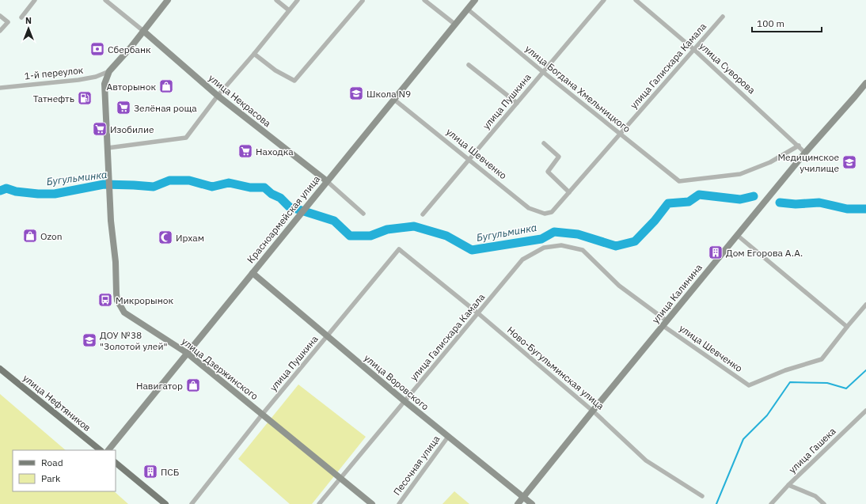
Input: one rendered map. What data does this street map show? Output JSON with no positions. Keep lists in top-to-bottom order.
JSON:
{
  "streets": {
    "main road": ["улица Нефтяников"],
    "street": [
      "улица Галискара Камала",
      "улица Суворова",
      "1-й переулок",
      "улица Богдана Хмельницкого",
      "улица Некрасова",
      "улица Пушкина",
      "улица Шевченко",
      "Красноармейская улица",
      "улица Калинина",
      "Ново-Бугульминская улица",
      "улица Дзержинского",
      "улица Воровского",
      "улица Гашека",
      "Песочная улица"
    ]
  },
  "crossings": [
    ["улица Галискара Камала", "улица Суворова"],
    ["улица Галискара Камала", "улица Богдана Хмельницкого"],
    ["улица Галискара Камала", "улица Шевченко"],
    ["улица Галискара Камала", "Ново-Бугульминская улица"],
    ["улица Галискара Камала", "улица Дзержинского"],
    ["улица Галискара Камала", "улица Воровского"],
    ["улица Суворова", "улица Богдана Хмельницкого"],
    ["улица Суворова", "улица Калинина"],
    ["1-й переулок", "улица Дзержинского"],
    ["улица Богдана Хмельницкого", "улица Пушкина"],
    ["улица Богдана Хмельницкого", "Красноармейская улица"],
    ["улица Некрасова", "Красноармейская улица"],
    ["улица Пушкина", "улица Шевченко"],
    ["улица Пушкина", "Ново-Бугульминская улица"],
    ["улица Пушкина", "улица Дзержинского"],
    ["улица Пушкина", "улица Воровского"],
    ["улица Шевченко", "Красноармейская улица"],
    ["улица Шевченко", "улица Калинина"],
    ["Красноармейская улица", "улица Дзержинского"],
    ["Красноармейская улица", "улица Воровского"],
    ["улица Калинина", "Ново-Бугульминская улица"],
    ["улица Калинина", "улица Воровского"],
    ["улица Воровского", "Песочная улица"]
  ],
  "water": ["Бугульминка"],
  "places": {
    "bank": ["Сбербанк"],
    "shop": ["Авторынок", "Ozon", "Навигатор"],
    "school or university": ["Школа N9", "Медицинское училище", "ДОУ №38 \"Золотой улей\""],
    "fuel station": ["Татнефть"],
    "supermarket": ["Зелёная роща", "Изобилие", "Находка"],
    "mosque": ["Ирхам"],
    "building": ["Дом Егорова А.А.", "ПСБ"],
    "bus stop": ["Микрорынок"]
  },
  "legend": ["Road", "Park"],
  "scale_bar": "100 m",
  "north": "top"
}
